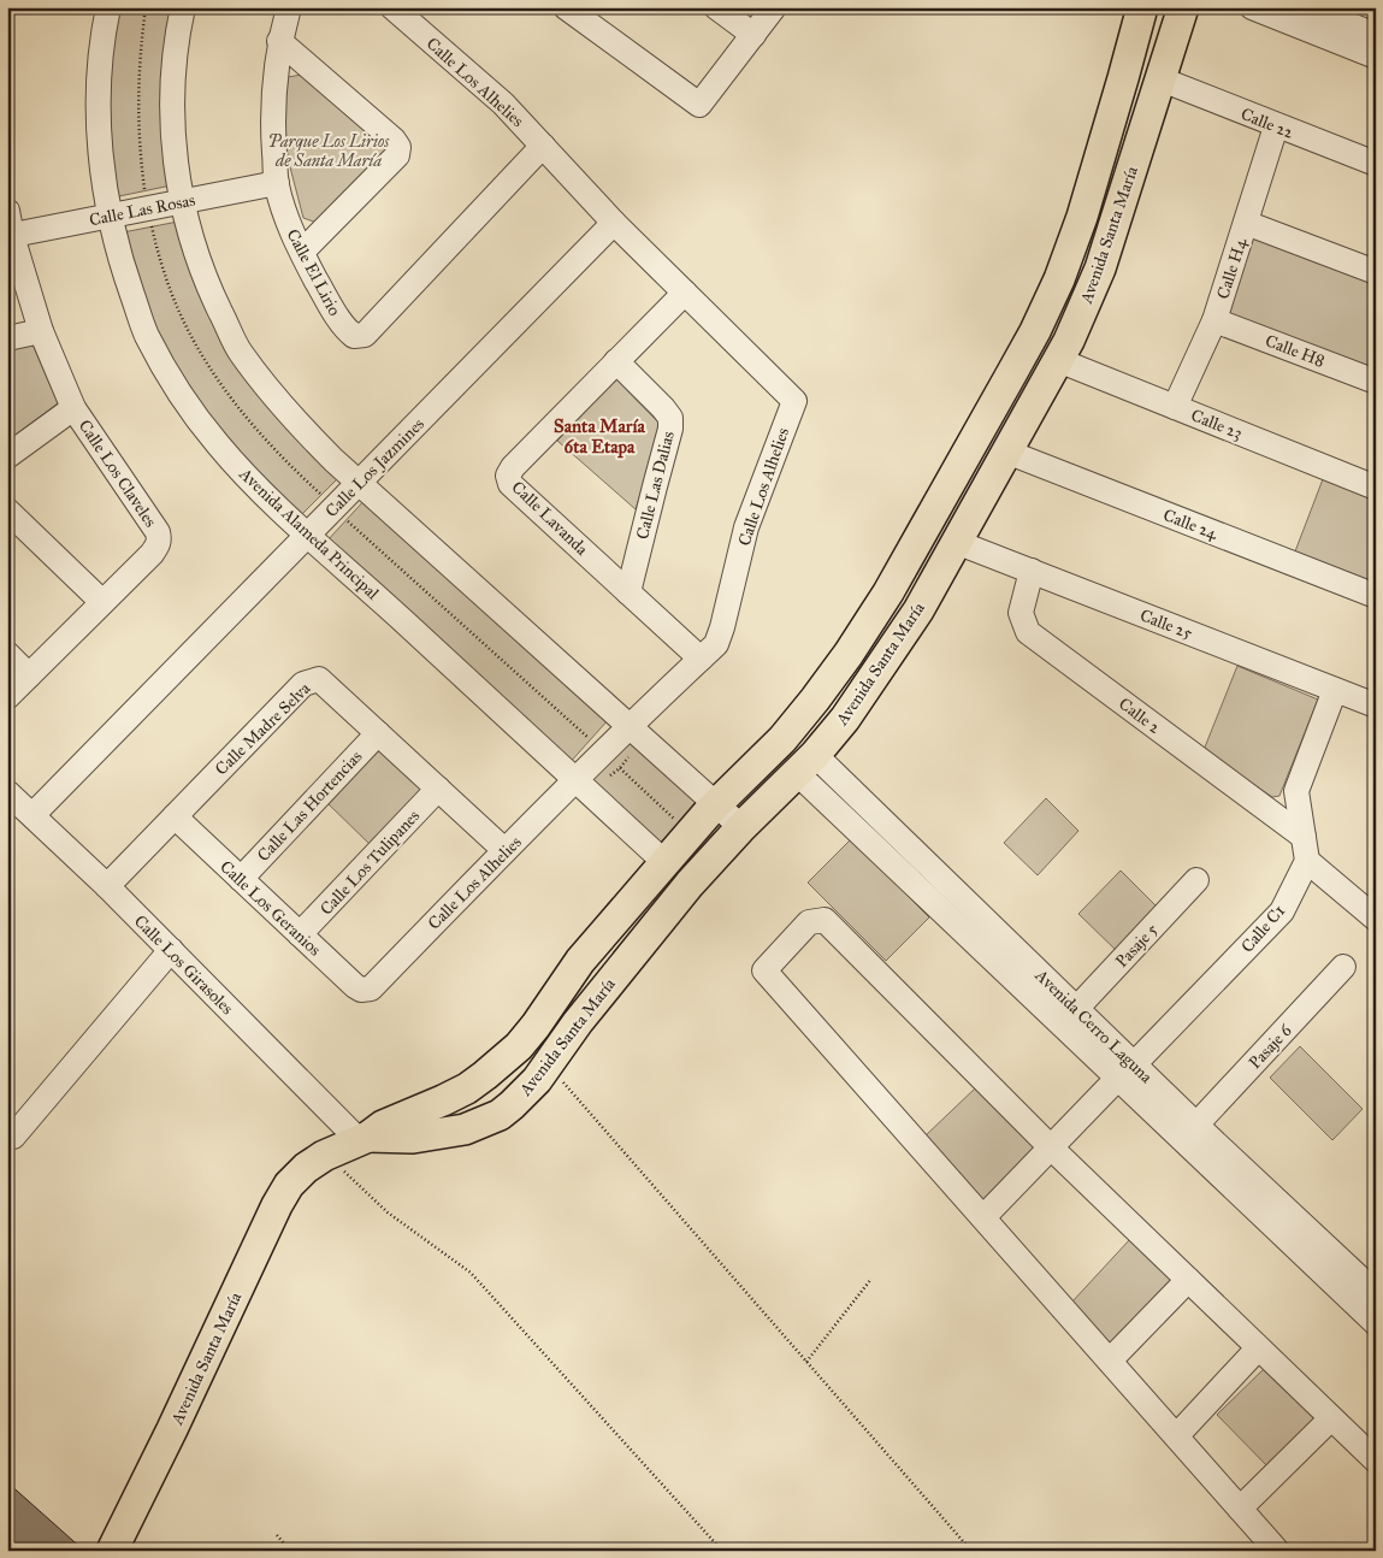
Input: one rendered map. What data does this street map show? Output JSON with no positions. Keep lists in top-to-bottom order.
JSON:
{
  "streets": {
    "main road": ["Avenida Santa María"],
    "street": [
      "Calle Los Alhelies",
      "Calle 22",
      "Calle Las Rosas",
      "Calle H4",
      "Calle El Lirio",
      "Calle H8",
      "Calle 23",
      "Calle Los Jazmines",
      "Calle Los Claveles",
      "Calle Las Dalias",
      "Calle Lavanda",
      "Calle 24",
      "Avenida Alameda Principal",
      "Calle 25",
      "Calle 2",
      "Calle Madre Selva",
      "Calle Las Hortencias",
      "Calle Los Tulipanes",
      "Calle Los Geranios",
      "Calle C1",
      "Pasaje 5",
      "Calle Los Girasoles",
      "Avenida Cerro Laguna",
      "Pasaje 6"
    ]
  },
  "crossings": [
    ["Calle Los Alhelies", "Calle El Lirio"],
    ["Calle Los Alhelies", "Calle Los Jazmines"],
    ["Calle Los Alhelies", "Calle Lavanda"],
    ["Calle Los Alhelies", "Avenida Alameda Principal"],
    ["Calle Los Alhelies", "Calle Madre Selva"],
    ["Calle Los Alhelies", "Calle Los Geranios"],
    ["Calle 22", "Avenida Santa María"],
    ["Calle 22", "Calle H4"],
    ["Calle Las Rosas", "Calle El Lirio"],
    ["Calle Las Rosas", "Calle Los Claveles"],
    ["Calle Las Rosas", "Avenida Alameda Principal"],
    ["Avenida Santa María", "Calle 23"],
    ["Avenida Santa María", "Calle 24"],
    ["Avenida Santa María", "Avenida Alameda Principal"],
    ["Avenida Santa María", "Calle 25"],
    ["Avenida Santa María", "Calle Los Girasoles"],
    ["Avenida Santa María", "Avenida Cerro Laguna"],
    ["Calle H4", "Calle H8"],
    ["Calle H4", "Calle 23"],
    ["Calle Los Jazmines", "Avenida Alameda Principal"],
    ["Calle Los Jazmines", "Calle Los Girasoles"],
    ["Calle Las Dalias", "Calle Lavanda"],
    ["Calle 25", "Calle 2"],
    ["Calle Madre Selva", "Calle Las Hortencias"],
    ["Calle Madre Selva", "Calle Los Tulipanes"],
    ["Calle Madre Selva", "Calle Los Geranios"],
    ["Calle Madre Selva", "Calle Los Girasoles"],
    ["Calle Las Hortencias", "Calle Los Geranios"],
    ["Calle Los Tulipanes", "Calle Los Geranios"],
    ["Calle C1", "Avenida Cerro Laguna"],
    ["Pasaje 5", "Avenida Cerro Laguna"],
    ["Avenida Cerro Laguna", "Pasaje 6"]
  ],
  "districts": ["Santa María 6ta Etapa"],
  "parks": ["Parque Los Lirios de Santa María"]
}
